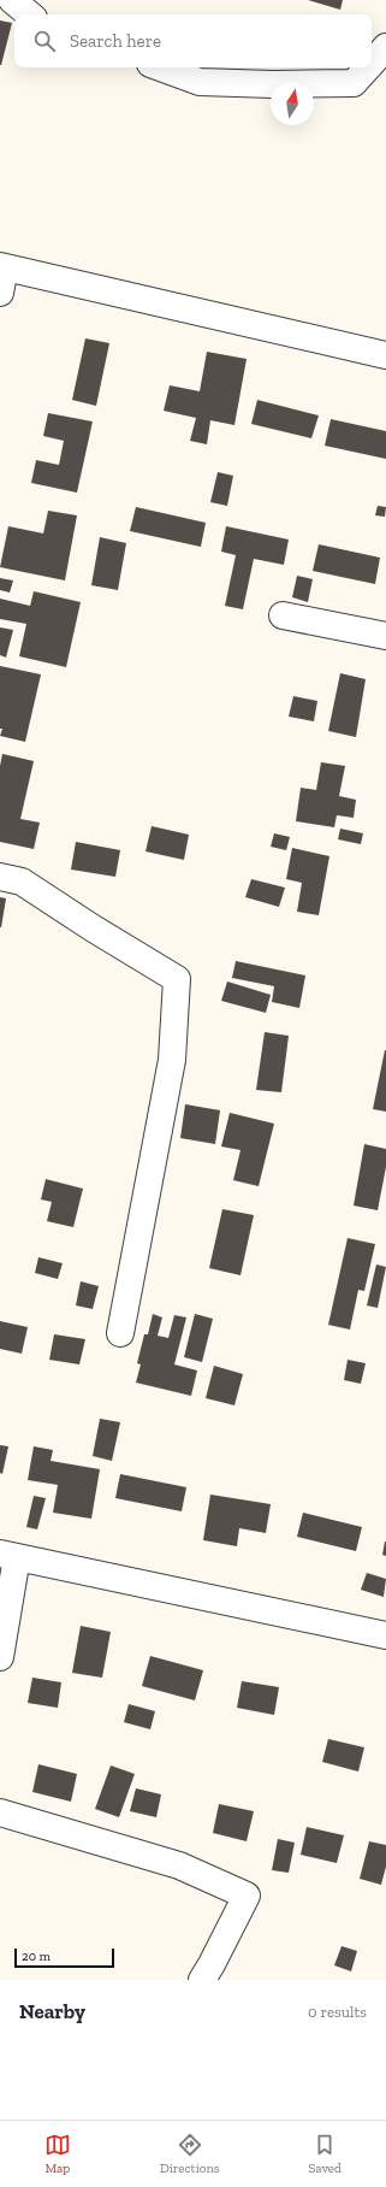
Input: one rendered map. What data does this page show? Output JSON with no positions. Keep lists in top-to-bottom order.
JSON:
{
  "scale_bar": "20 m",
  "north": "top",
  "page": {
    "search": "Search here",
    "scale": "20 m",
    "heading": ["Nearby", "0 results"],
    "nav": ["Map", "Directions", "Saved"]
  }
}
